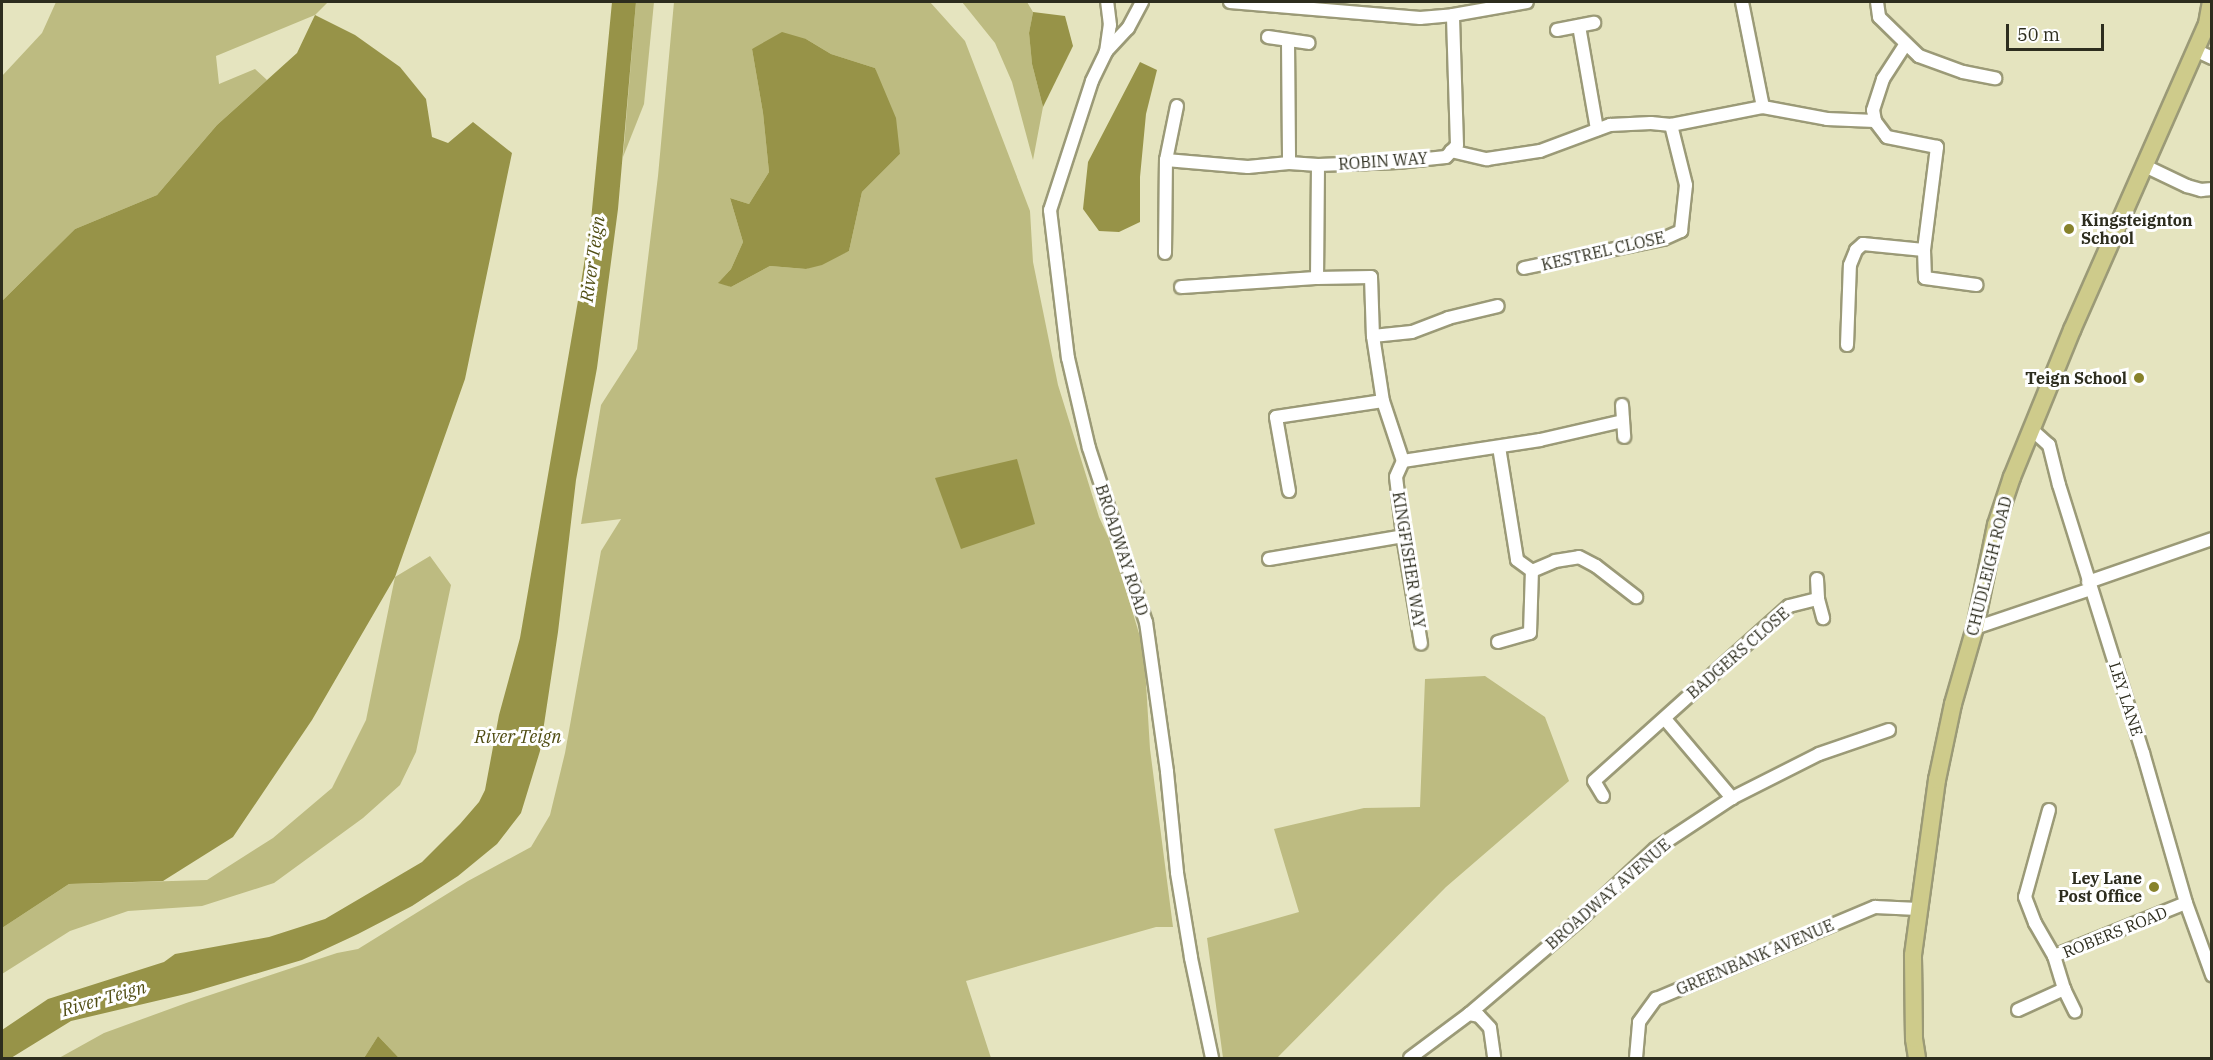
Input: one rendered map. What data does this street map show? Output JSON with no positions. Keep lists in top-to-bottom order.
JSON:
{
  "streets": {
    "main road": ["CHUDLEIGH ROAD"],
    "street": [
      "ROBIN WAY",
      "KESTREL CLOSE",
      "BROADWAY ROAD",
      "KINGFISHER WAY",
      "BADGERS CLOSE",
      "LEY LANE",
      "BROADWAY AVENUE",
      "ROBERS ROAD",
      "GREENBANK AVENUE"
    ]
  },
  "crossings": [
    ["CHUDLEIGH ROAD", "LEY LANE"],
    ["CHUDLEIGH ROAD", "GREENBANK AVENUE"],
    ["LEY LANE", "ROBERS ROAD"]
  ],
  "water": ["River Teign"],
  "places": ["Kingsteignton School", "Teign School", "Ley Lane Post Office"],
  "scale_bar": "50 m"
}
